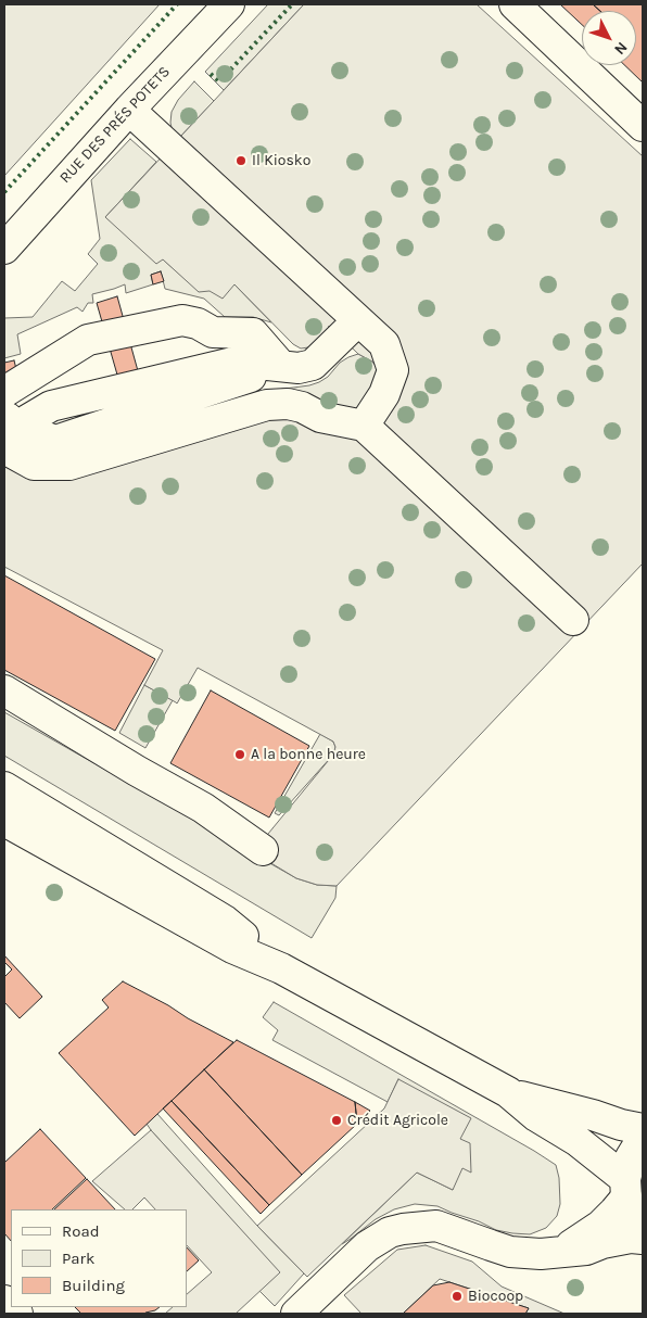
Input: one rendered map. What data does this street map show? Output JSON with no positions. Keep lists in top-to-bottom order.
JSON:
{
  "streets": {
    "main road": ["RUE DES PRÉS POTETS"]
  },
  "places": [
    "Il Kiosko",
    "A la bonne heure",
    "Crédit Agricole",
    "Biocoop"
  ],
  "legend": ["Road", "Park", "Building"],
  "north": "bottom right"
}
